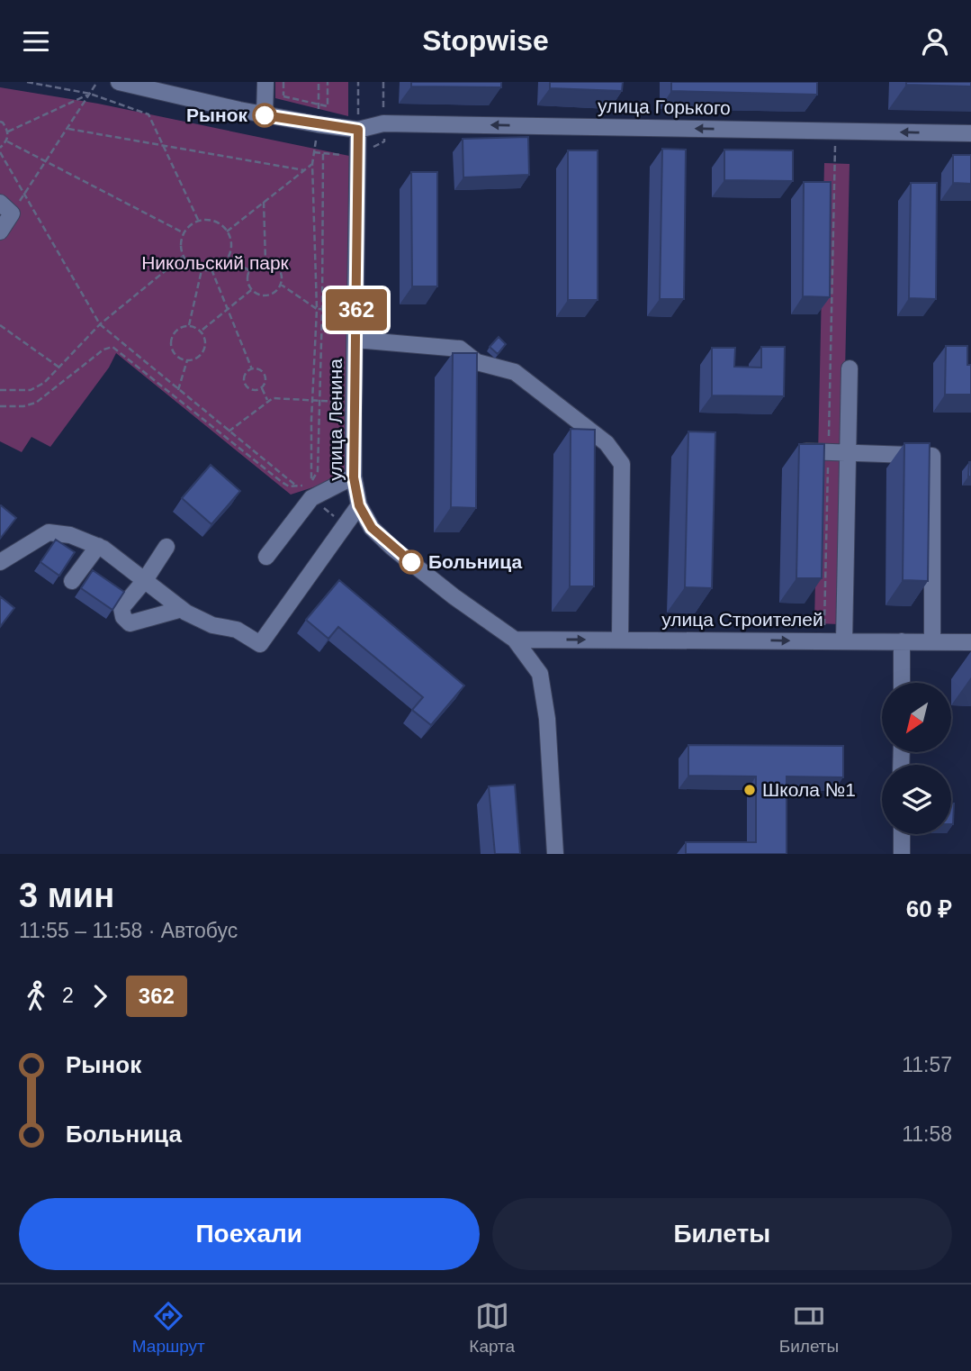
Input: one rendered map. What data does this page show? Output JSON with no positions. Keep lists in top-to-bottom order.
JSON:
{
  "streets": {
    "street": ["улица Горького", "улица Ленина", "улица Строителей"]
  },
  "crossings": [
    ["улица Горького", "улица Ленина"],
    ["улица Ленина", "улица Строителей"]
  ],
  "one_way": ["улица Горького", "улица Строителей"],
  "parks": ["Никольский парк"],
  "places": ["Рынок", "Больница", "Школа №1"],
  "lines": ["bus line 362"],
  "north": "bottom left",
  "page": {
    "header": "Stopwise",
    "on_map": "362",
    "heading": ["3 мин", "11:55 – 11:58 · Автобус", "60 ₽"],
    "legs": ["2", "362"],
    "list": [
      {
        "name": "Рынок",
        "value": "11:57"
      },
      {
        "name": "Больница",
        "value": "11:58"
      }
    ],
    "buttons": ["Поехали", "Билеты"],
    "tabs": ["Маршрут", "Карта", "Билеты"]
  }
}
